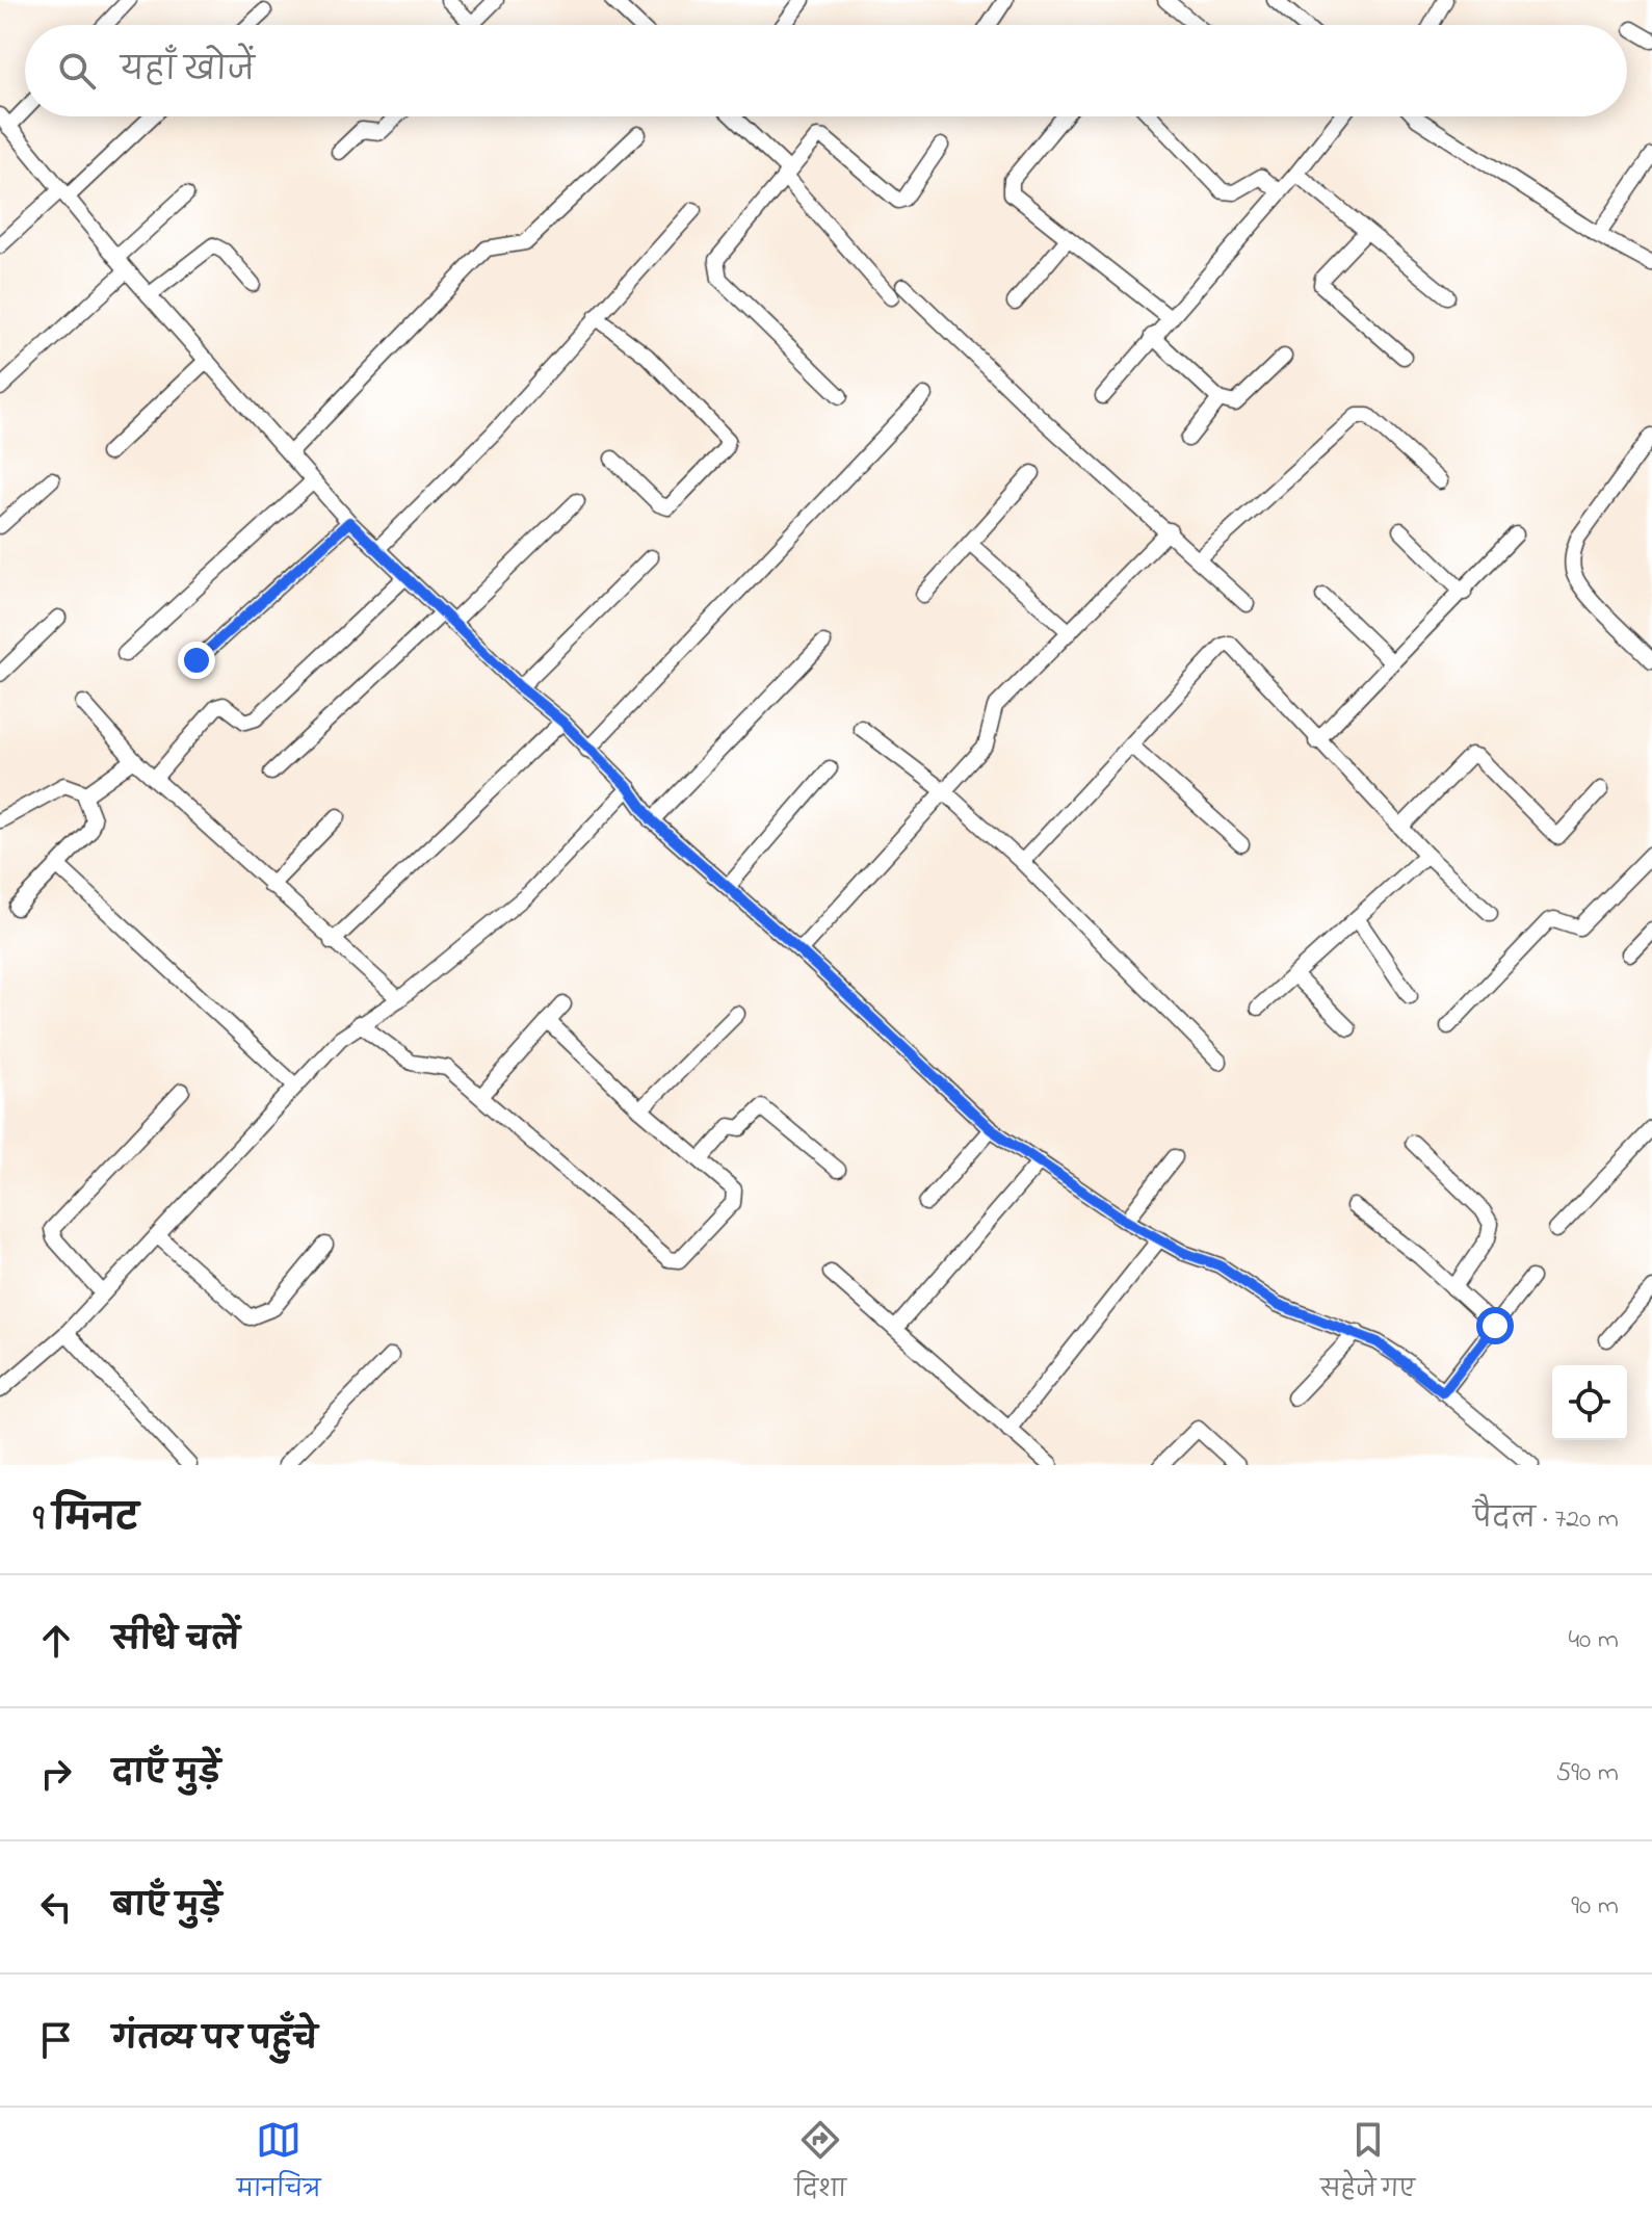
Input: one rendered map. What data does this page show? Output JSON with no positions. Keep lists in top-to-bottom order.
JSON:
{
  "page": {
    "search": "यहाँ खोजें",
    "heading": ["9 मिनट", "पैदल · 720 m"],
    "list": [
      ["सीधे चलें", "40 m"],
      ["दाएँ मुड़ें", "590 m"],
      ["बाएँ मुड़ें", "90 m"],
      "गंतव्य पर पहुँचे"
    ],
    "nav": ["मानचित्र", "दिशा", "सहेजे गए"]
  }
}
